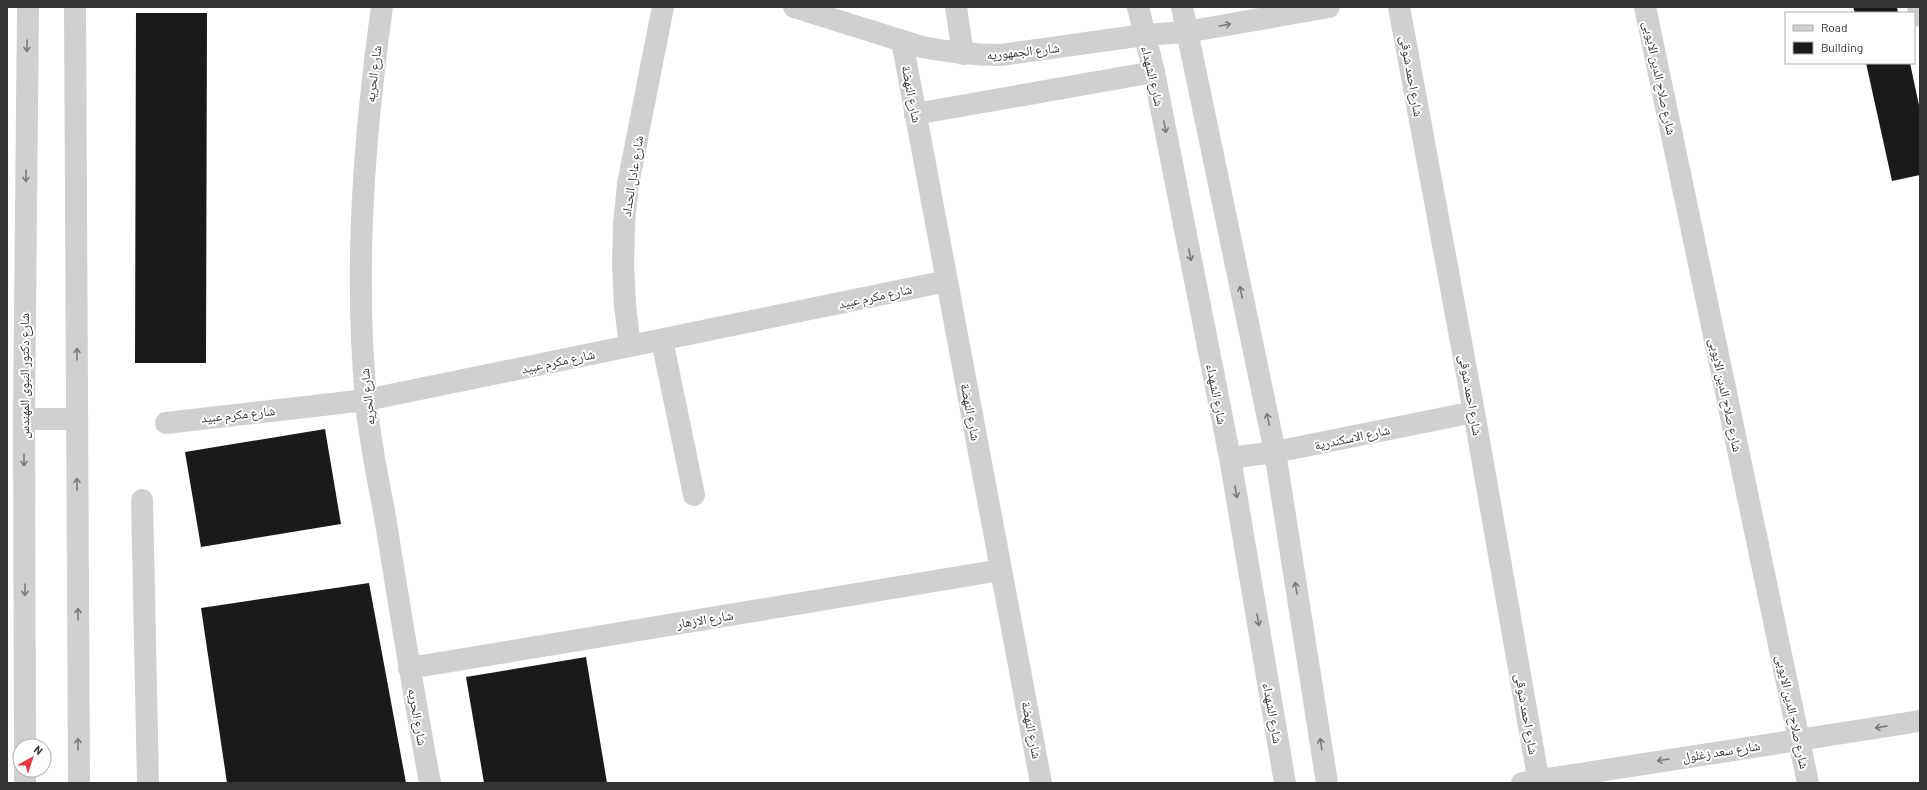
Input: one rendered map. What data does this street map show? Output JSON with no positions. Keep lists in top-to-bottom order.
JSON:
{
  "streets": {
    "street": [
      "شارع الجمهوريه",
      "شارع الحريه",
      "شارع الشهداء",
      "شارع احمد شوقى",
      "شارع صلاح الدين الايوبى",
      "شارع النهضة",
      "شارع عادل الحداد",
      "شارع مكرم عبيد",
      "شارع دكتور النبوى المهندس",
      "شارع الاسكندرية",
      "شارع الازهار",
      "شارع سعد زغلول"
    ]
  },
  "crossings": [
    ["شارع الجمهوريه", "شارع الشهداء"],
    ["شارع الجمهوريه", "شارع النهضة"],
    ["شارع الحريه", "شارع مكرم عبيد"],
    ["شارع الحريه", "شارع الازهار"],
    ["شارع الشهداء", "شارع الاسكندرية"],
    ["شارع احمد شوقى", "شارع الاسكندرية"],
    ["شارع احمد شوقى", "شارع سعد زغلول"],
    ["شارع صلاح الدين الايوبى", "شارع سعد زغلول"],
    ["شارع النهضة", "شارع مكرم عبيد"],
    ["شارع النهضة", "شارع الازهار"],
    ["شارع عادل الحداد", "شارع مكرم عبيد"]
  ],
  "one_way": ["شارع سعد زغلول"],
  "legend": ["Road", "Building"],
  "north": "top right"
}
